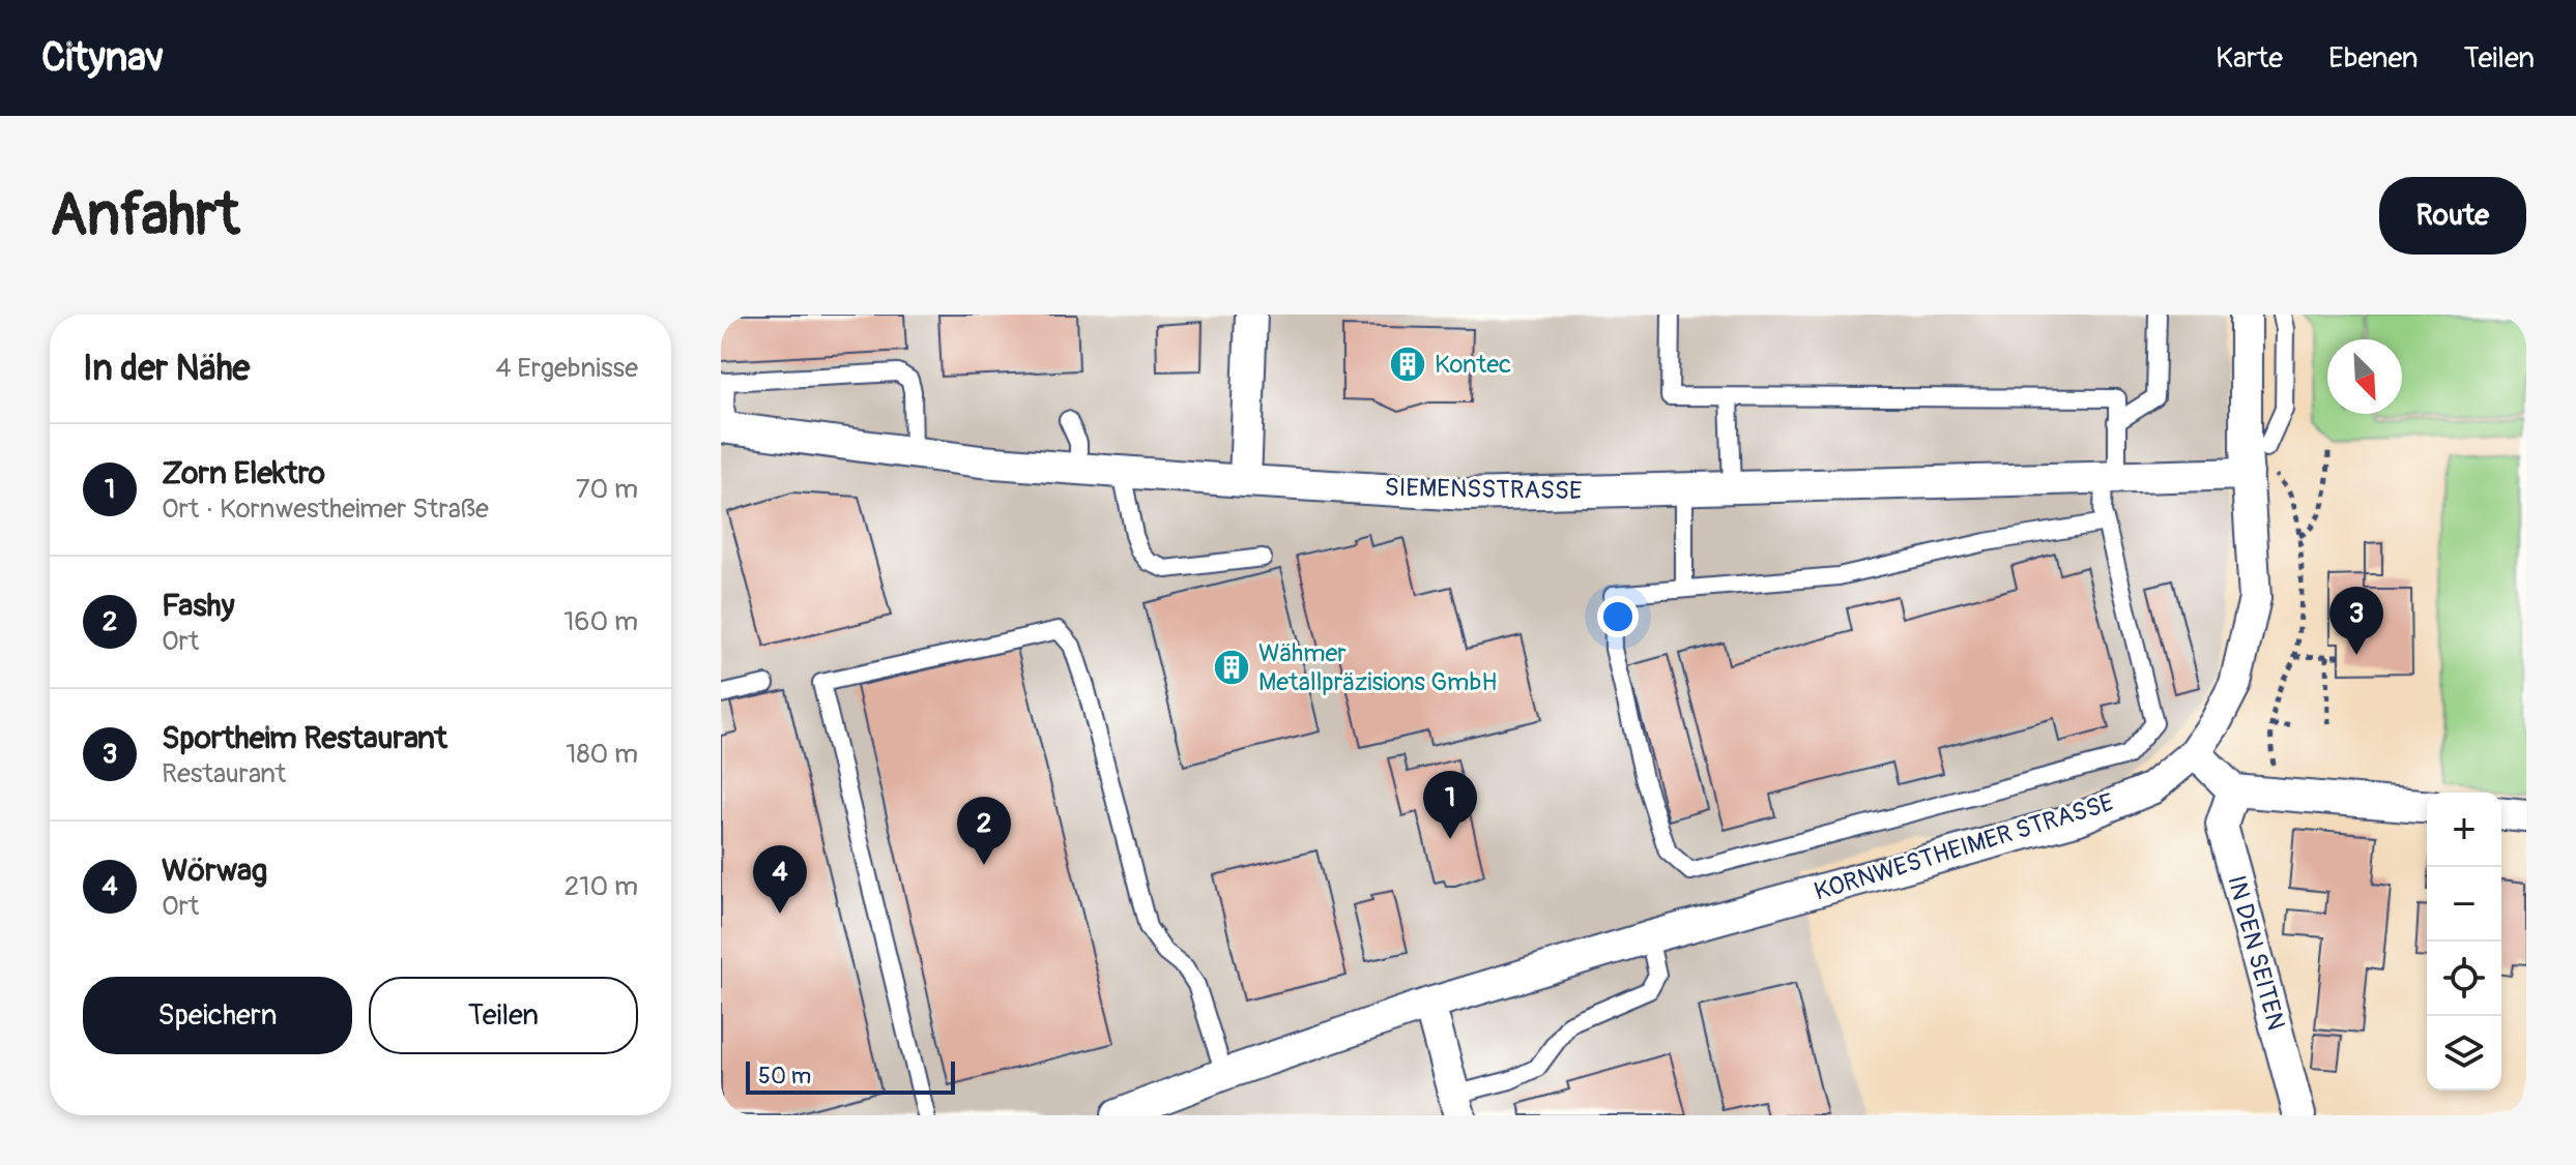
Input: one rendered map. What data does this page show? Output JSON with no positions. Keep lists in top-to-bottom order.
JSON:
{
  "streets": {
    "street": ["SIEMENSSTRASSE", "KORNWESTHEIMER STRASSE", "IN DEN SEITEN"]
  },
  "crossings": [
    ["SIEMENSSTRASSE", "KORNWESTHEIMER STRASSE"]
  ],
  "places": {
    "building": ["Kontec", "Wähmer Metallpräzisions GmbH"]
  },
  "scale_bar": "50 m",
  "north": "bottom right",
  "page": {
    "header": "Citynav",
    "nav": ["Karte", "Ebenen", "Teilen"],
    "buttons": [
      "Route",
      ["Speichern", "Teilen"]
    ],
    "title": "Anfahrt",
    "heading": ["In der Nähe", "4 Ergebnisse"],
    "list": [
      {
        "mark": "1",
        "name": "Zorn Elektro",
        "note": "Ort · Kornwestheimer Straße",
        "value": "70 m"
      },
      {
        "mark": "2",
        "name": "Fashy",
        "note": "Ort",
        "value": "160 m"
      },
      {
        "mark": "3",
        "name": "Sportheim Restaurant",
        "note": "Restaurant",
        "value": "180 m"
      },
      {
        "mark": "4",
        "name": "Wörwag",
        "note": "Ort",
        "value": "210 m"
      }
    ],
    "pins": [
      "3",
      "1",
      "2",
      "4"
    ],
    "map_buttons": ["+", "−"],
    "scale": "50 m"
  }
}
